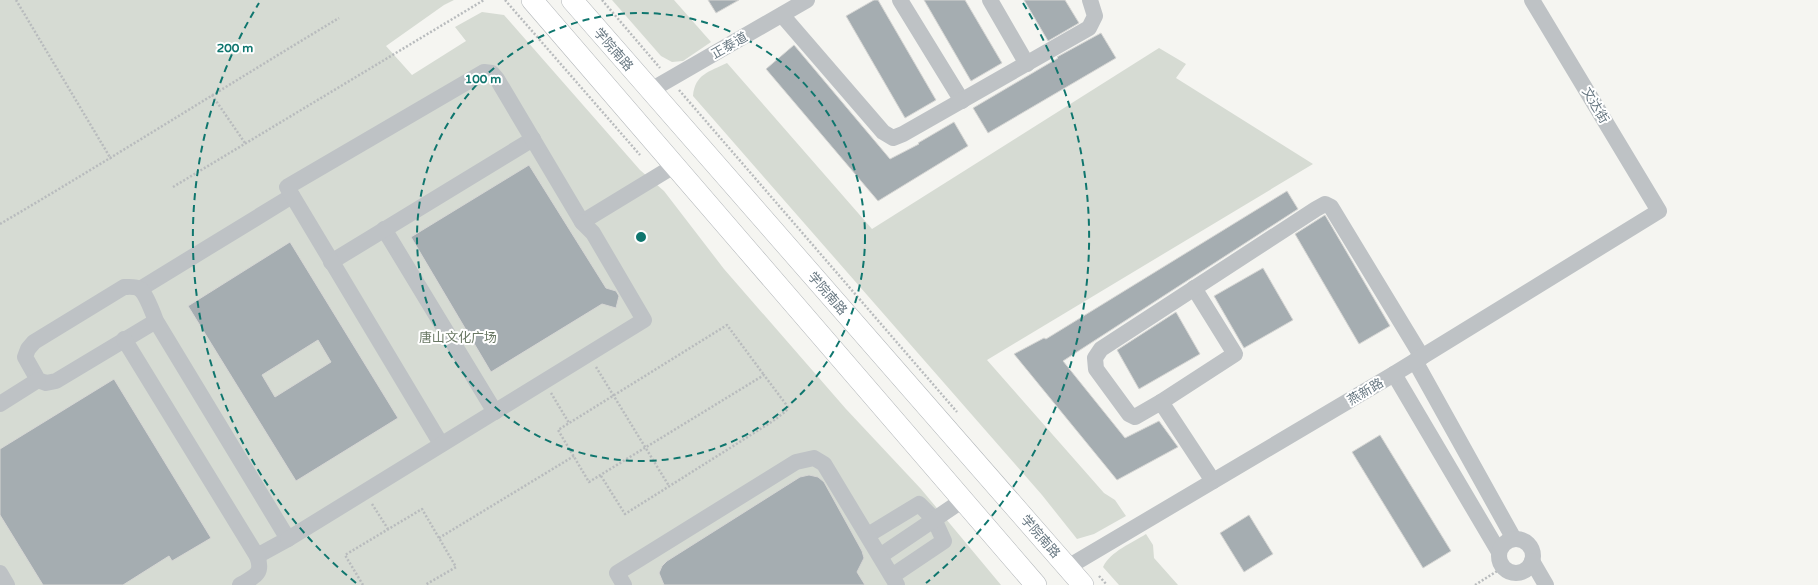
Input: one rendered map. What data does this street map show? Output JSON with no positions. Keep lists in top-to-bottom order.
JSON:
{
  "streets": {
    "main road": ["学院南路"],
    "street": ["正泰道", "文达街", "燕新路"]
  },
  "crossings": [
    ["正泰道", "学院南路"],
    ["学院南路", "燕新路"],
    ["文达街", "燕新路"]
  ],
  "parks": ["唐山文化广场"],
  "rings": ["200 m", "100 m"]
}
